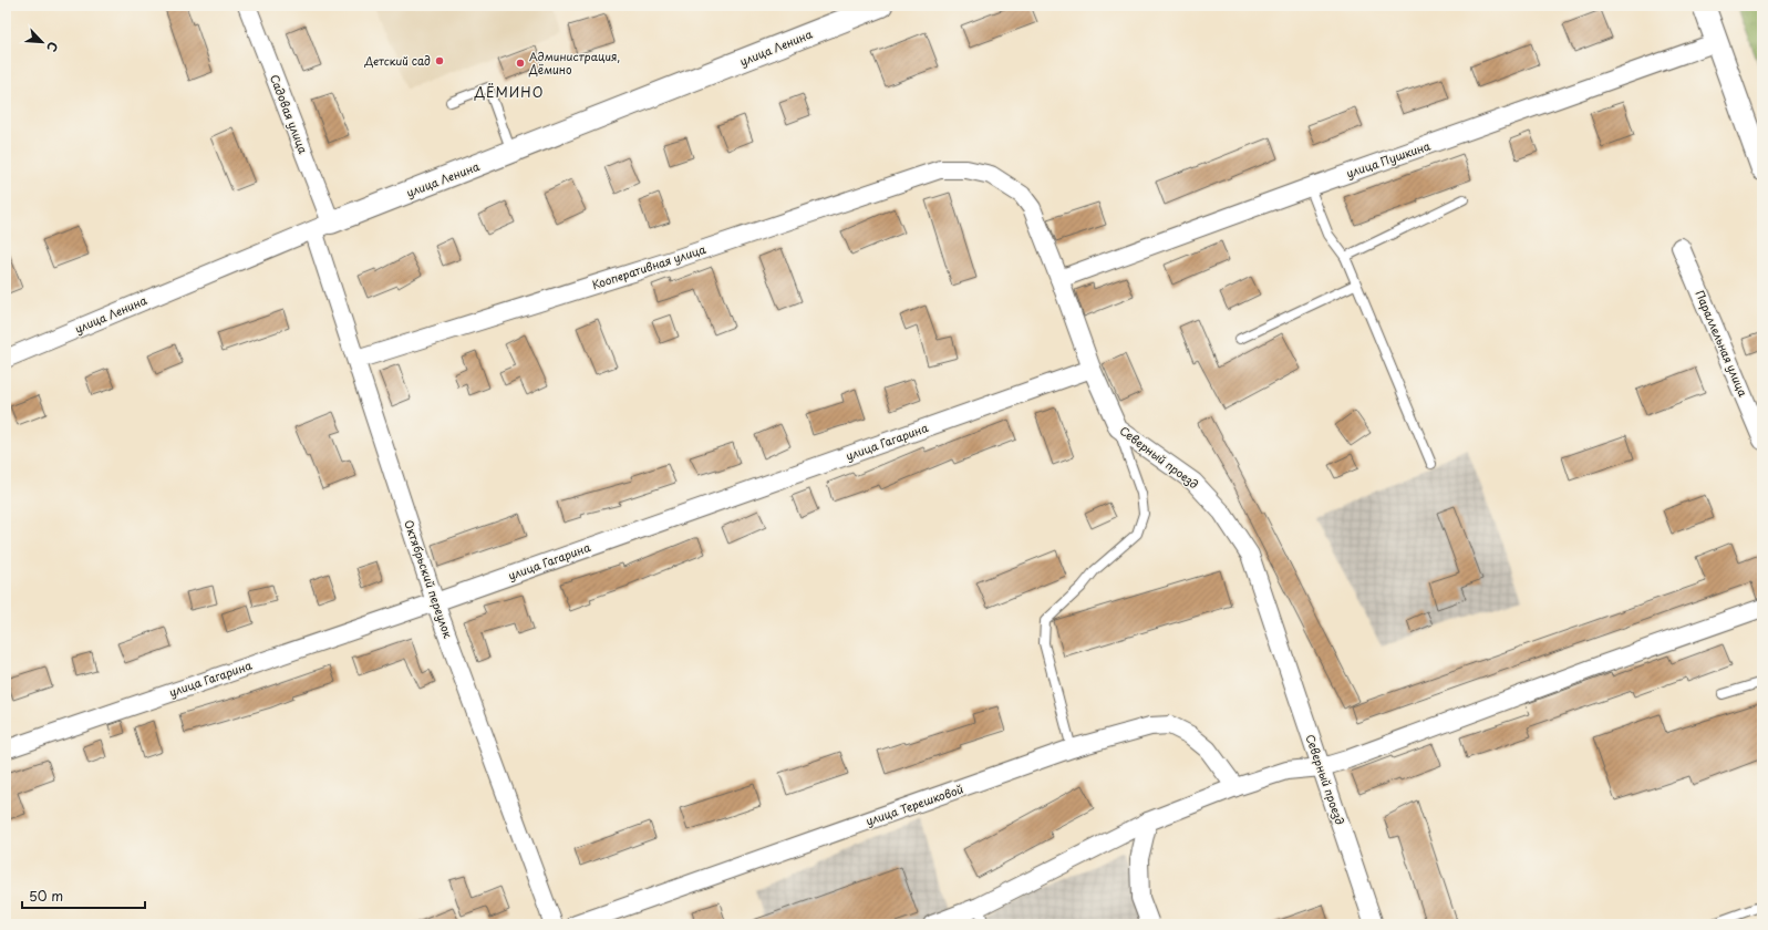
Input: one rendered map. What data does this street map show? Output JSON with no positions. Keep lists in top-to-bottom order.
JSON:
{
  "streets": {
    "street": [
      "улица Ленина",
      "Садовая улица",
      "улица Пушкина",
      "Кооперативная улица",
      "Параллельная улица",
      "улица Гагарина",
      "Северный проезд",
      "Октябрьский переулок",
      "улица Терешковой"
    ]
  },
  "crossings": [
    ["улица Ленина", "Садовая улица"],
    ["улица Ленина", "Октябрьский переулок"],
    ["Садовая улица", "Октябрьский переулок"],
    ["улица Пушкина", "Северный проезд"],
    ["Кооперативная улица", "Северный проезд"],
    ["Кооперативная улица", "Октябрьский переулок"],
    ["улица Гагарина", "Северный проезд"],
    ["улица Гагарина", "Октябрьский переулок"]
  ],
  "districts": ["ДЁМИНО"],
  "places": ["Детский сад", "Администрация, Дёмино"],
  "scale_bar": "50 m",
  "north": "bottom right"
}
